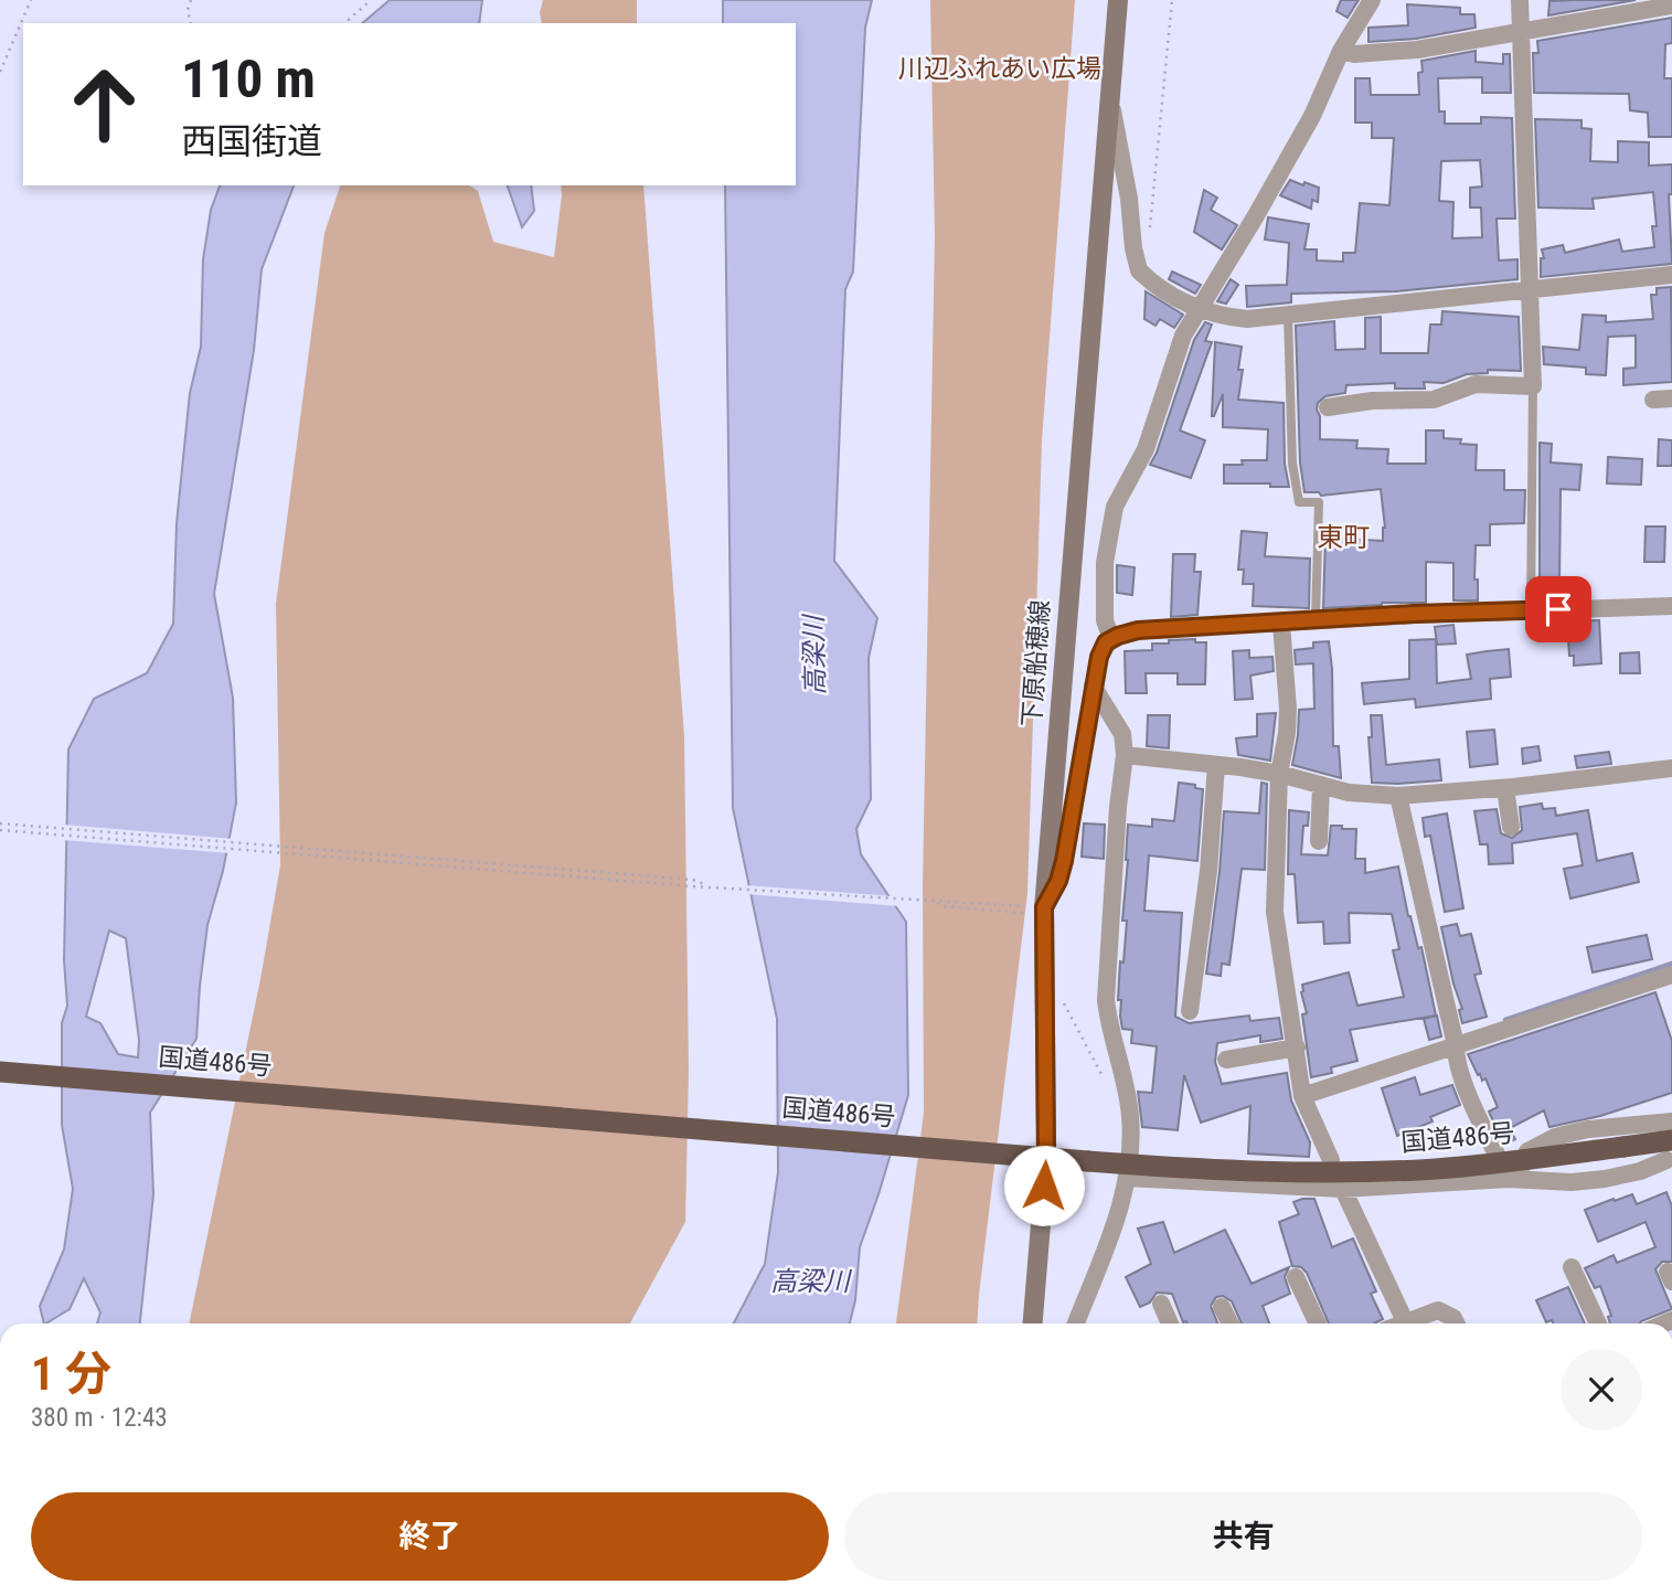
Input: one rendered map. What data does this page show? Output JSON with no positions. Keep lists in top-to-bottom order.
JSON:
{
  "streets": {
    "highway": ["国道486号"],
    "main road": ["下原船穂線"]
  },
  "crossings": [
    ["下原船穂線", "国道486号"]
  ],
  "districts": ["東町"],
  "water": ["高梁川"],
  "parks": ["川辺ふれあい広場"],
  "page": {
    "turn": ["110 m", "西国街道"],
    "heading": ["1 分", "380 m · 12:43"],
    "buttons": ["終了", "共有"]
  }
}
